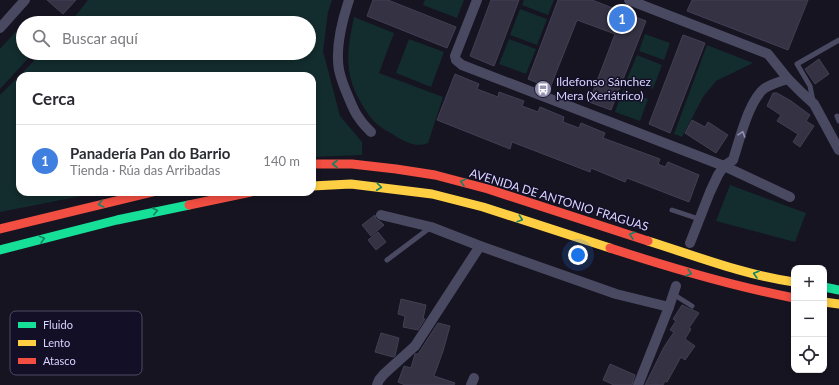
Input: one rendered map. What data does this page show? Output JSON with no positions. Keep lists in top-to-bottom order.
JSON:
{
  "streets": {
    "highway": ["AVENIDA DE ANTONIO FRAGUAS"]
  },
  "places": {
    "bus stop": ["Ildefonso Sánchez Mera (Xeriátrico)"]
  },
  "legend": ["Fluido", "Lento", "Atasco"],
  "page": {
    "pins": "1",
    "search": "Buscar aquí",
    "heading": "Cerca",
    "list": [
      {
        "mark": "1",
        "name": "Panadería Pan do Barrio",
        "note": "Tienda · Rúa das Arribadas",
        "value": "140 m"
      }
    ],
    "map_buttons": ["+", "−"]
  }
}
